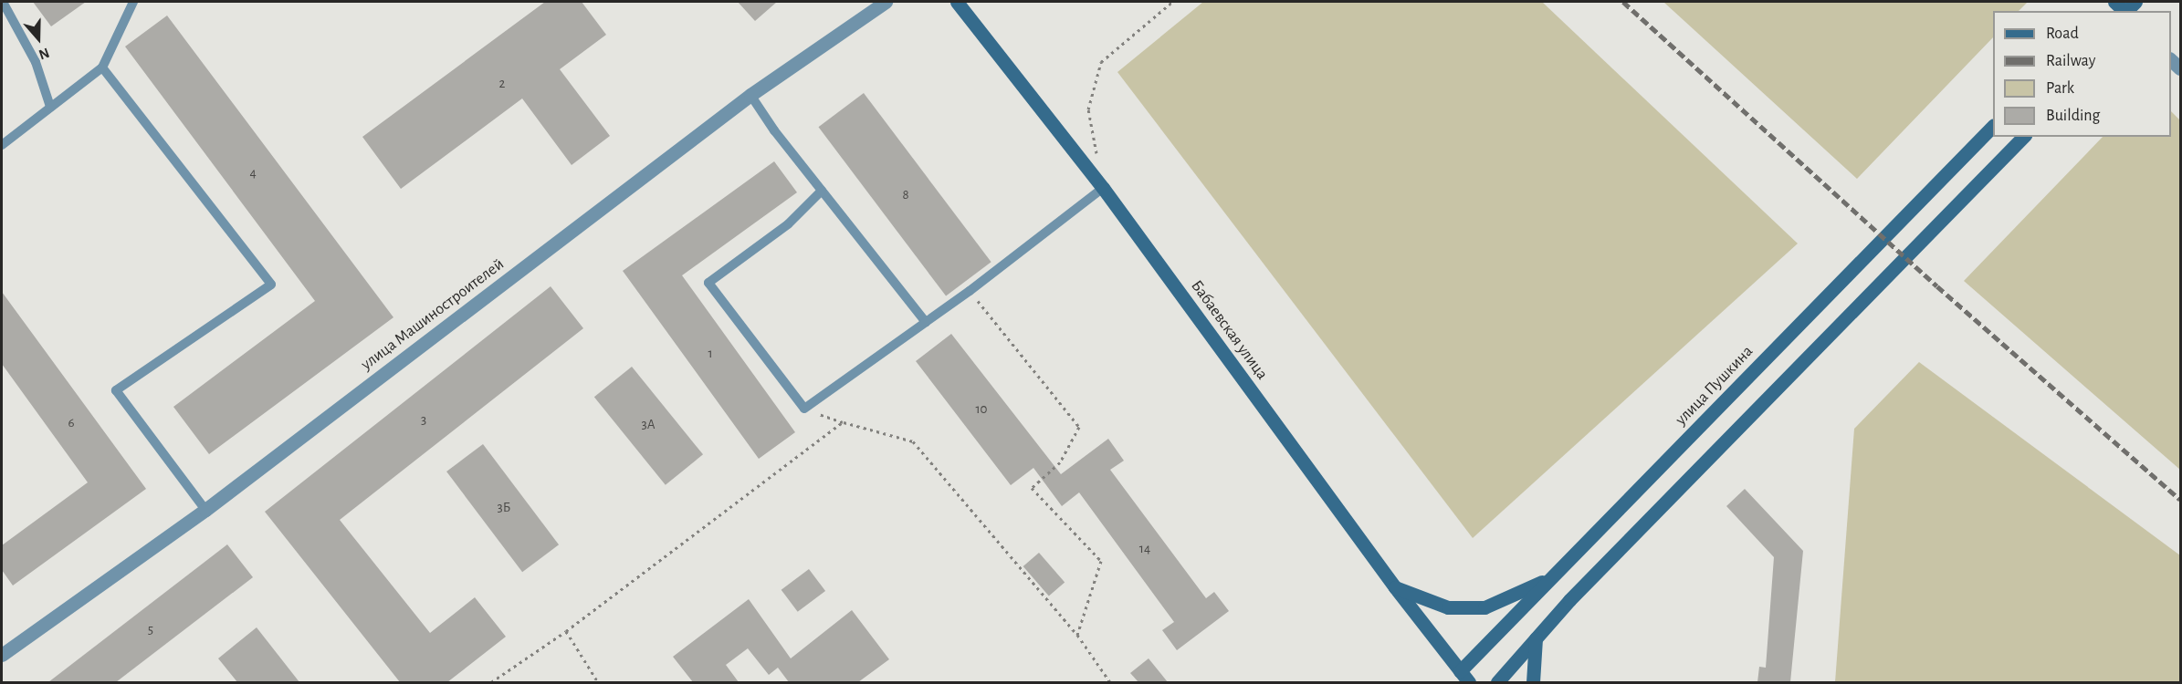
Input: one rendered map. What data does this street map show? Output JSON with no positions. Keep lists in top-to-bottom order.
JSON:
{
  "streets": {
    "main road": ["Бабаевская улица", "улица Пушкина"],
    "street": ["улица Машиностроителей"]
  },
  "crossings": [
    ["Бабаевская улица", "улица Пушкина"]
  ],
  "house_numbers": [
    "2",
    "4",
    "8",
    "1",
    "10",
    "3",
    "6",
    "3А",
    "3Б",
    "14",
    "5"
  ],
  "legend": [
    "Road",
    "Railway",
    "Park",
    "Building"
  ],
  "north": "bottom"
}
